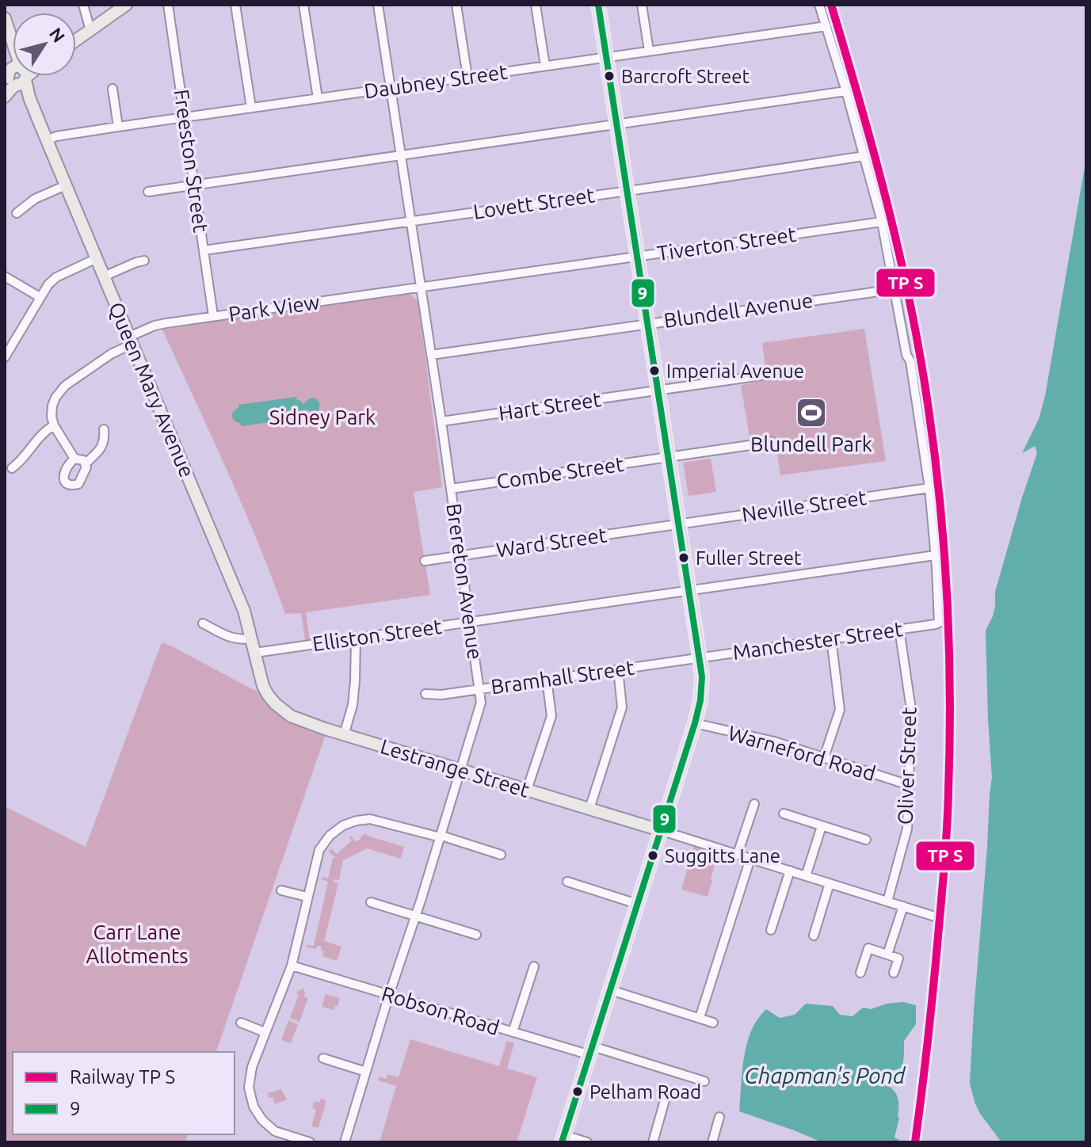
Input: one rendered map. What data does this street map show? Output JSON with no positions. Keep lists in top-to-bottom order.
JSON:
{
  "streets": {
    "street": [
      "Daubney Street",
      "Freeston Street",
      "Lovett Street",
      "Tiverton Street",
      "Park View",
      "Blundell Avenue",
      "Queen Mary Avenue",
      "Hart Street",
      "Combe Street",
      "Neville Street",
      "Ward Street",
      "Brereton Avenue",
      "Elliston Street",
      "Manchester Street",
      "Bramhall Street",
      "Warneford Road",
      "Oliver Street",
      "Lestrange Street",
      "Robson Road"
    ]
  },
  "crossings": [
    ["Daubney Street", "Freeston Street"],
    ["Daubney Street", "Queen Mary Avenue"],
    ["Daubney Street", "Brereton Avenue"],
    ["Freeston Street", "Lovett Street"],
    ["Freeston Street", "Park View"],
    ["Lovett Street", "Brereton Avenue"],
    ["Tiverton Street", "Park View"],
    ["Tiverton Street", "Brereton Avenue"],
    ["Park View", "Queen Mary Avenue"],
    ["Park View", "Brereton Avenue"],
    ["Blundell Avenue", "Brereton Avenue"],
    ["Queen Mary Avenue", "Elliston Street"],
    ["Queen Mary Avenue", "Lestrange Street"],
    ["Hart Street", "Brereton Avenue"],
    ["Combe Street", "Brereton Avenue"],
    ["Neville Street", "Ward Street"],
    ["Ward Street", "Brereton Avenue"],
    ["Brereton Avenue", "Elliston Street"],
    ["Brereton Avenue", "Bramhall Street"],
    ["Brereton Avenue", "Lestrange Street"],
    ["Brereton Avenue", "Robson Road"],
    ["Manchester Street", "Bramhall Street"],
    ["Manchester Street", "Oliver Street"],
    ["Warneford Road", "Oliver Street"]
  ],
  "water": ["Chapman's Pond"],
  "parks": ["Sidney Park", "Carr Lane Allotments"],
  "places": {
    "other": [
      "Barcroft Street",
      "Imperial Avenue",
      "Fuller Street",
      "Suggitts Lane",
      "Pelham Road"
    ],
    "sports": ["Blundell Park"]
  },
  "lines": ["transit line 9"],
  "legend": ["Railway TP S", "9"],
  "north": "top right"
}
